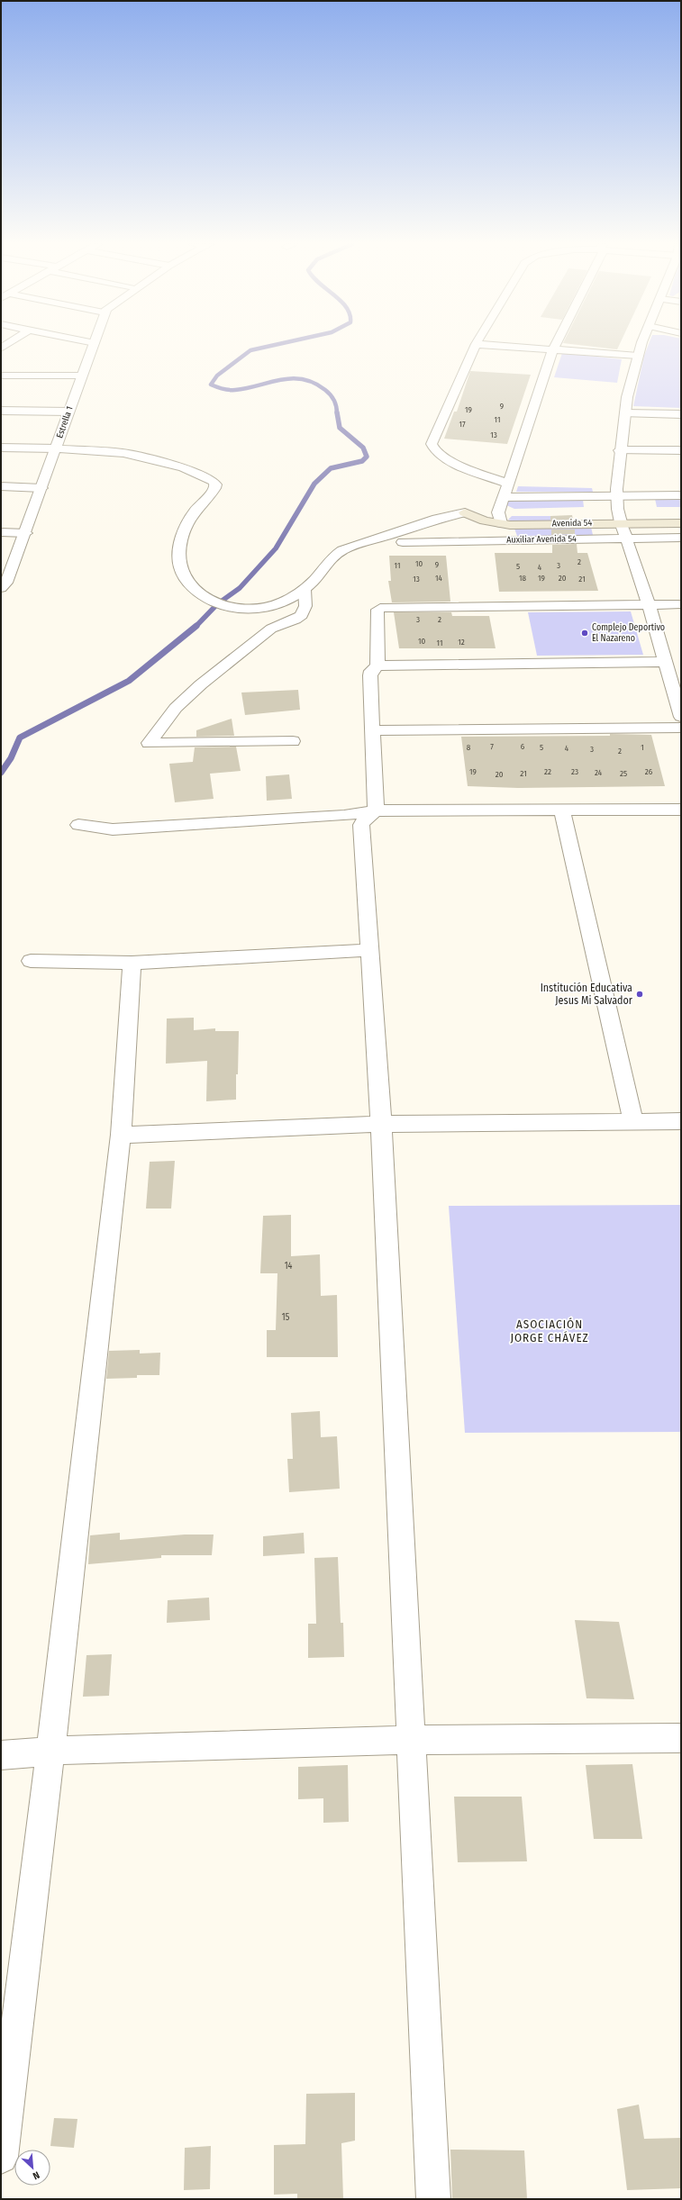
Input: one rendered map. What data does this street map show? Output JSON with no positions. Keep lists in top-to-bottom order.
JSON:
{
  "streets": {
    "main road": ["Avenida 54"],
    "street": ["Estrella 1", "Auxiliar Avenida 54"]
  },
  "districts": ["ASOCIACIÓN JORGE CHÁVEZ"],
  "places": ["Complejo Deportivo El Nazareno", "Institución Educativa Jesus Mi Salvador"],
  "house_numbers": [
    "9",
    "19",
    "11",
    "17",
    "13",
    "2",
    "10",
    "9",
    "11",
    "3",
    "5",
    "4",
    "14",
    "18",
    "19",
    "20",
    "13",
    "21",
    "3",
    "2",
    "10",
    "12",
    "11",
    "7",
    "6",
    "8",
    "5",
    "1",
    "4",
    "3",
    "2",
    "19",
    "22",
    "23",
    "26",
    "24",
    "21",
    "25",
    "20",
    "14",
    "15"
  ],
  "north": "bottom right"
}
